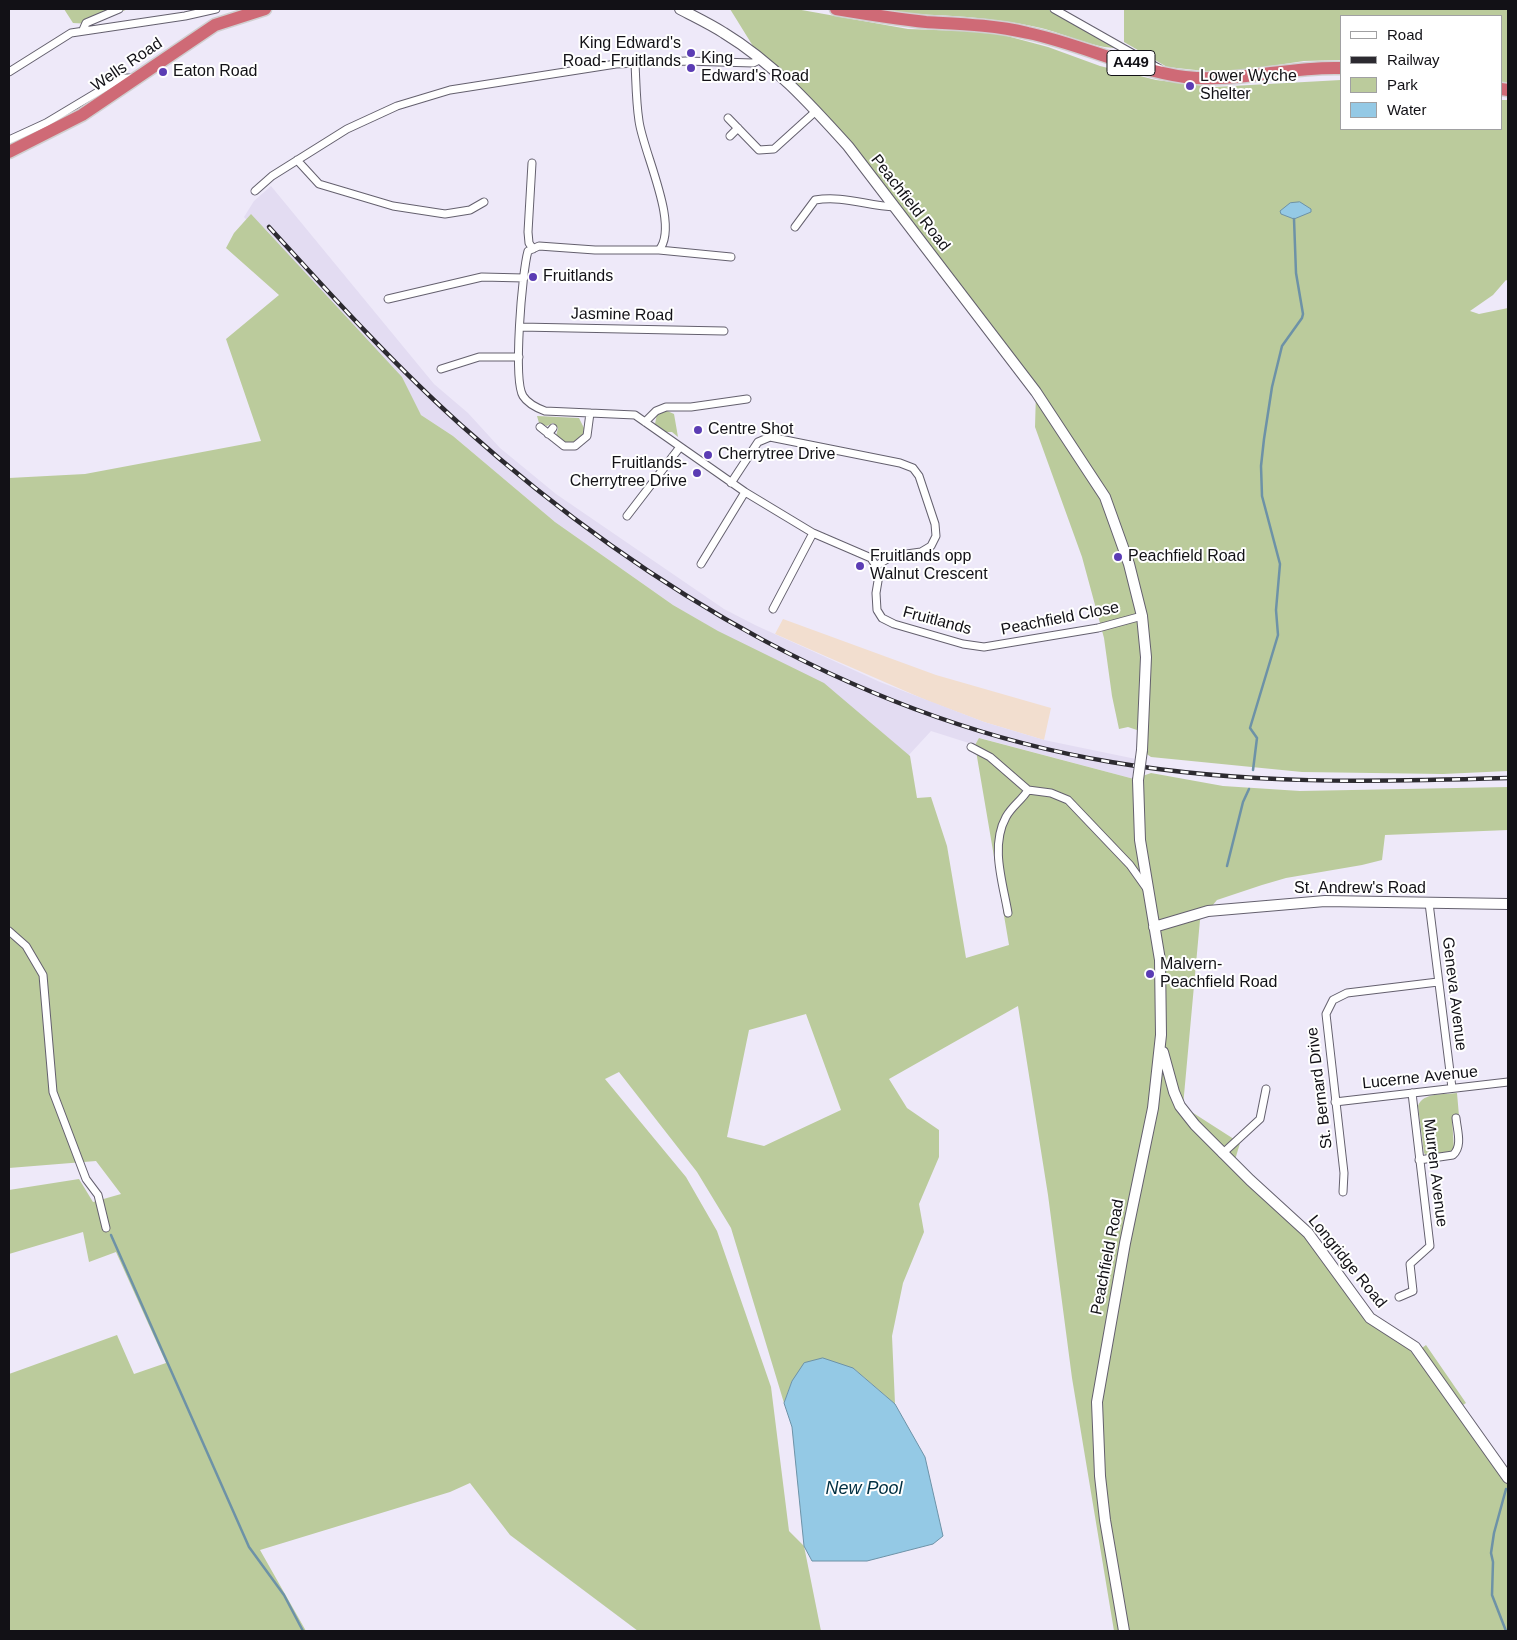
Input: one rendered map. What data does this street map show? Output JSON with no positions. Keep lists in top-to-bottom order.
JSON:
{
  "streets": {
    "highway": ["A449", "Wells Road"],
    "street": [
      "Peachfield Road",
      "Jasmine Road",
      "Peachfield Close",
      "Fruitlands",
      "St. Andrew's Road",
      "Geneva Avenue",
      "Lucerne Avenue",
      "St. Bernard Drive",
      "Murren Avenue",
      "Longridge Road"
    ]
  },
  "crossings": [
    ["Peachfield Road", "Peachfield Close"],
    ["Peachfield Road", "St. Andrew's Road"],
    ["Peachfield Road", "Longridge Road"],
    ["Peachfield Close", "Fruitlands"],
    ["St. Andrew's Road", "Geneva Avenue"],
    ["Geneva Avenue", "Lucerne Avenue"],
    ["Geneva Avenue", "St. Bernard Drive"],
    ["Lucerne Avenue", "St. Bernard Drive"],
    ["Lucerne Avenue", "Murren Avenue"]
  ],
  "water": ["New Pool"],
  "places": [
    "King Edward's Road- Fruitlands",
    "King Edward's Road",
    "Eaton Road",
    "Lower Wyche Shelter",
    "Fruitlands",
    "Centre Shot",
    "Cherrytree Drive",
    "Fruitlands- Cherrytree Drive",
    "Peachfield Road",
    "Fruitlands opp Walnut Crescent",
    "Malvern- Peachfield Road"
  ],
  "legend": [
    "Road",
    "Railway",
    "Park",
    "Water"
  ]
}
